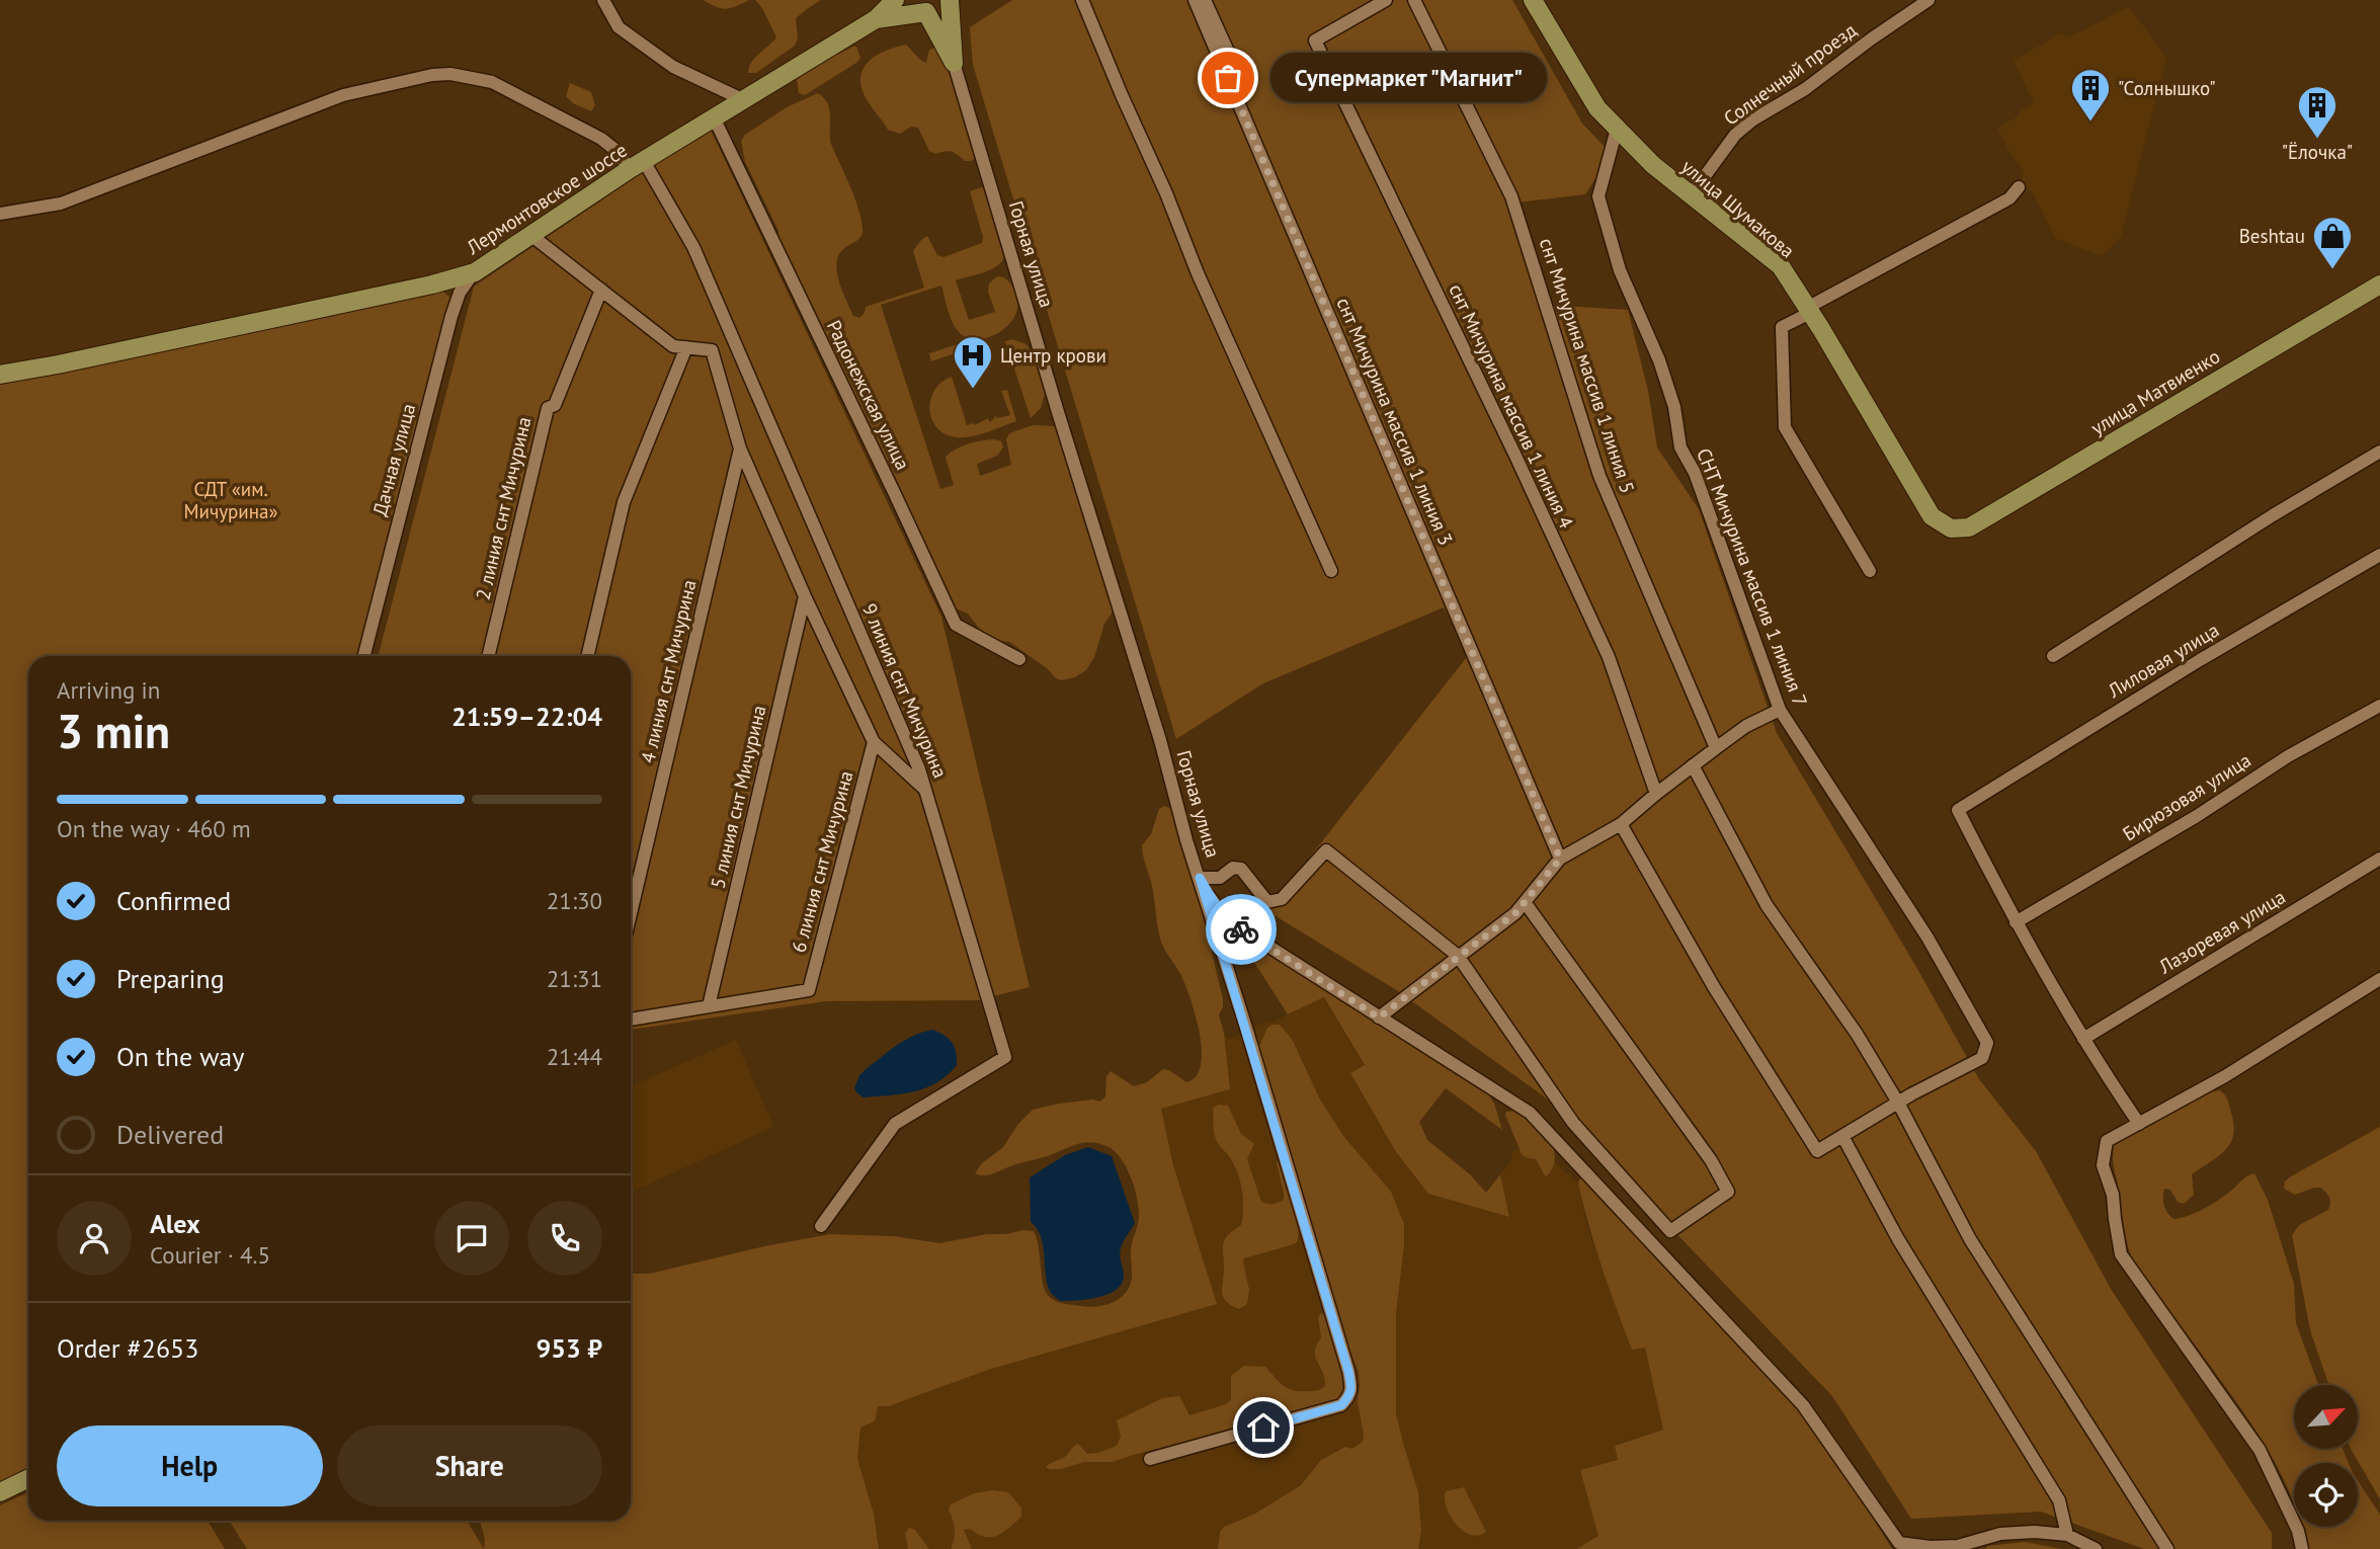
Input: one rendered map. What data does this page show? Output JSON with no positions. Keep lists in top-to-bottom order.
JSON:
{
  "streets": {
    "street": [
      "Солнечный проезд",
      "Лермонтовское шоссе",
      "улица Шумакова",
      "Горная улица",
      "снт Мичурина массив 1 линия 5",
      "улица Матвиенко",
      "Радонежская улица",
      "снт Мичурина массив 1 линия 4",
      "снт Мичурина массив 1 линия 3",
      "Дачная улица",
      "2 линия снт Мичурина",
      "СНТ Мичурина массив 1 линия 7",
      "Лиловая улица",
      "4 линия снт Мичурина",
      "9 линия снт Мичурина",
      "5 линия снт Мичурина",
      "Бирюзовая улица",
      "6 линия снт Мичурина",
      "Лазоревая улица"
    ]
  },
  "crossings": [
    ["Солнечный проезд", "улица Шумакова"],
    ["Лермонтовское шоссе", "Радонежская улица"],
    ["Лермонтовское шоссе", "Дачная улица"],
    ["Лермонтовское шоссе", "9 линия снт Мичурина"],
    ["улица Шумакова", "улица Матвиенко"],
    ["улица Шумакова", "СНТ Мичурина массив 1 линия 7"],
    ["Лиловая улица", "Бирюзовая улица"],
    ["5 линия снт Мичурина", "6 линия снт Мичурина"]
  ],
  "parks": ["СДТ «им. Мичурина»"],
  "places": {
    "other": ["Супермаркет \"Магнит\""],
    "building": ["\"Солнышко\"", "\"Ёлочка\""],
    "shop": ["Beshtau"],
    "hospital": ["Центр крови"]
  },
  "north": "top right",
  "page": {
    "bubble": "Супермаркет \"Магнит\"",
    "heading": ["3 min", "Arriving in", "21:59–22:04"],
    "panel": [
      "Alex",
      "Courier · 4.5",
      "Order #2653",
      "953 ₽"
    ],
    "bar": "On the way · 460 m",
    "list": [
      ["Confirmed", "21:30"],
      ["Preparing", "21:31"],
      ["On the way", "21:44"],
      "Delivered"
    ],
    "buttons": ["Help", "Share"]
  }
}
